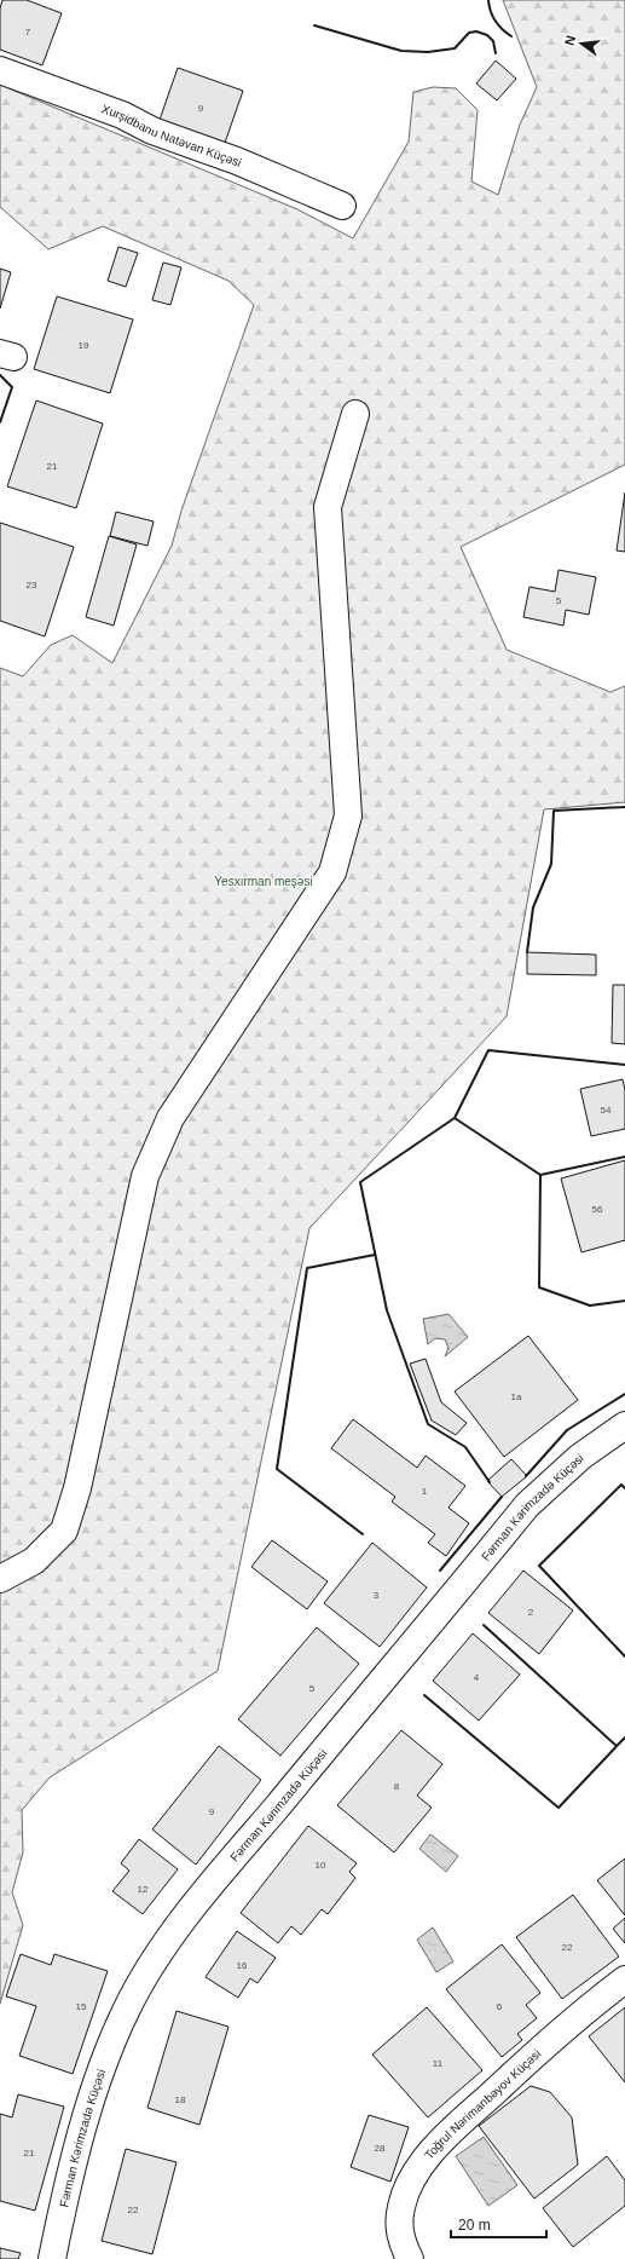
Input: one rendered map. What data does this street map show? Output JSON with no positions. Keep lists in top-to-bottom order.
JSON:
{
  "streets": {
    "street": ["Xurşidbanu Natəvan Küçəsi", "Fərman Kərimzadə Küçəsi", "Toğrul Nərimanbəyov Küçəsi"]
  },
  "parks": ["Yesxırman meşəsi"],
  "house_numbers": [
    "7",
    "9",
    "19",
    "21",
    "23",
    "5",
    "54",
    "56",
    "1а",
    "1",
    "3",
    "2",
    "4",
    "5",
    "8",
    "9",
    "10",
    "12",
    "22",
    "16",
    "15",
    "6",
    "11",
    "18",
    "28",
    "21",
    "22"
  ],
  "scale_bar": "20 m",
  "north": "left"
}
